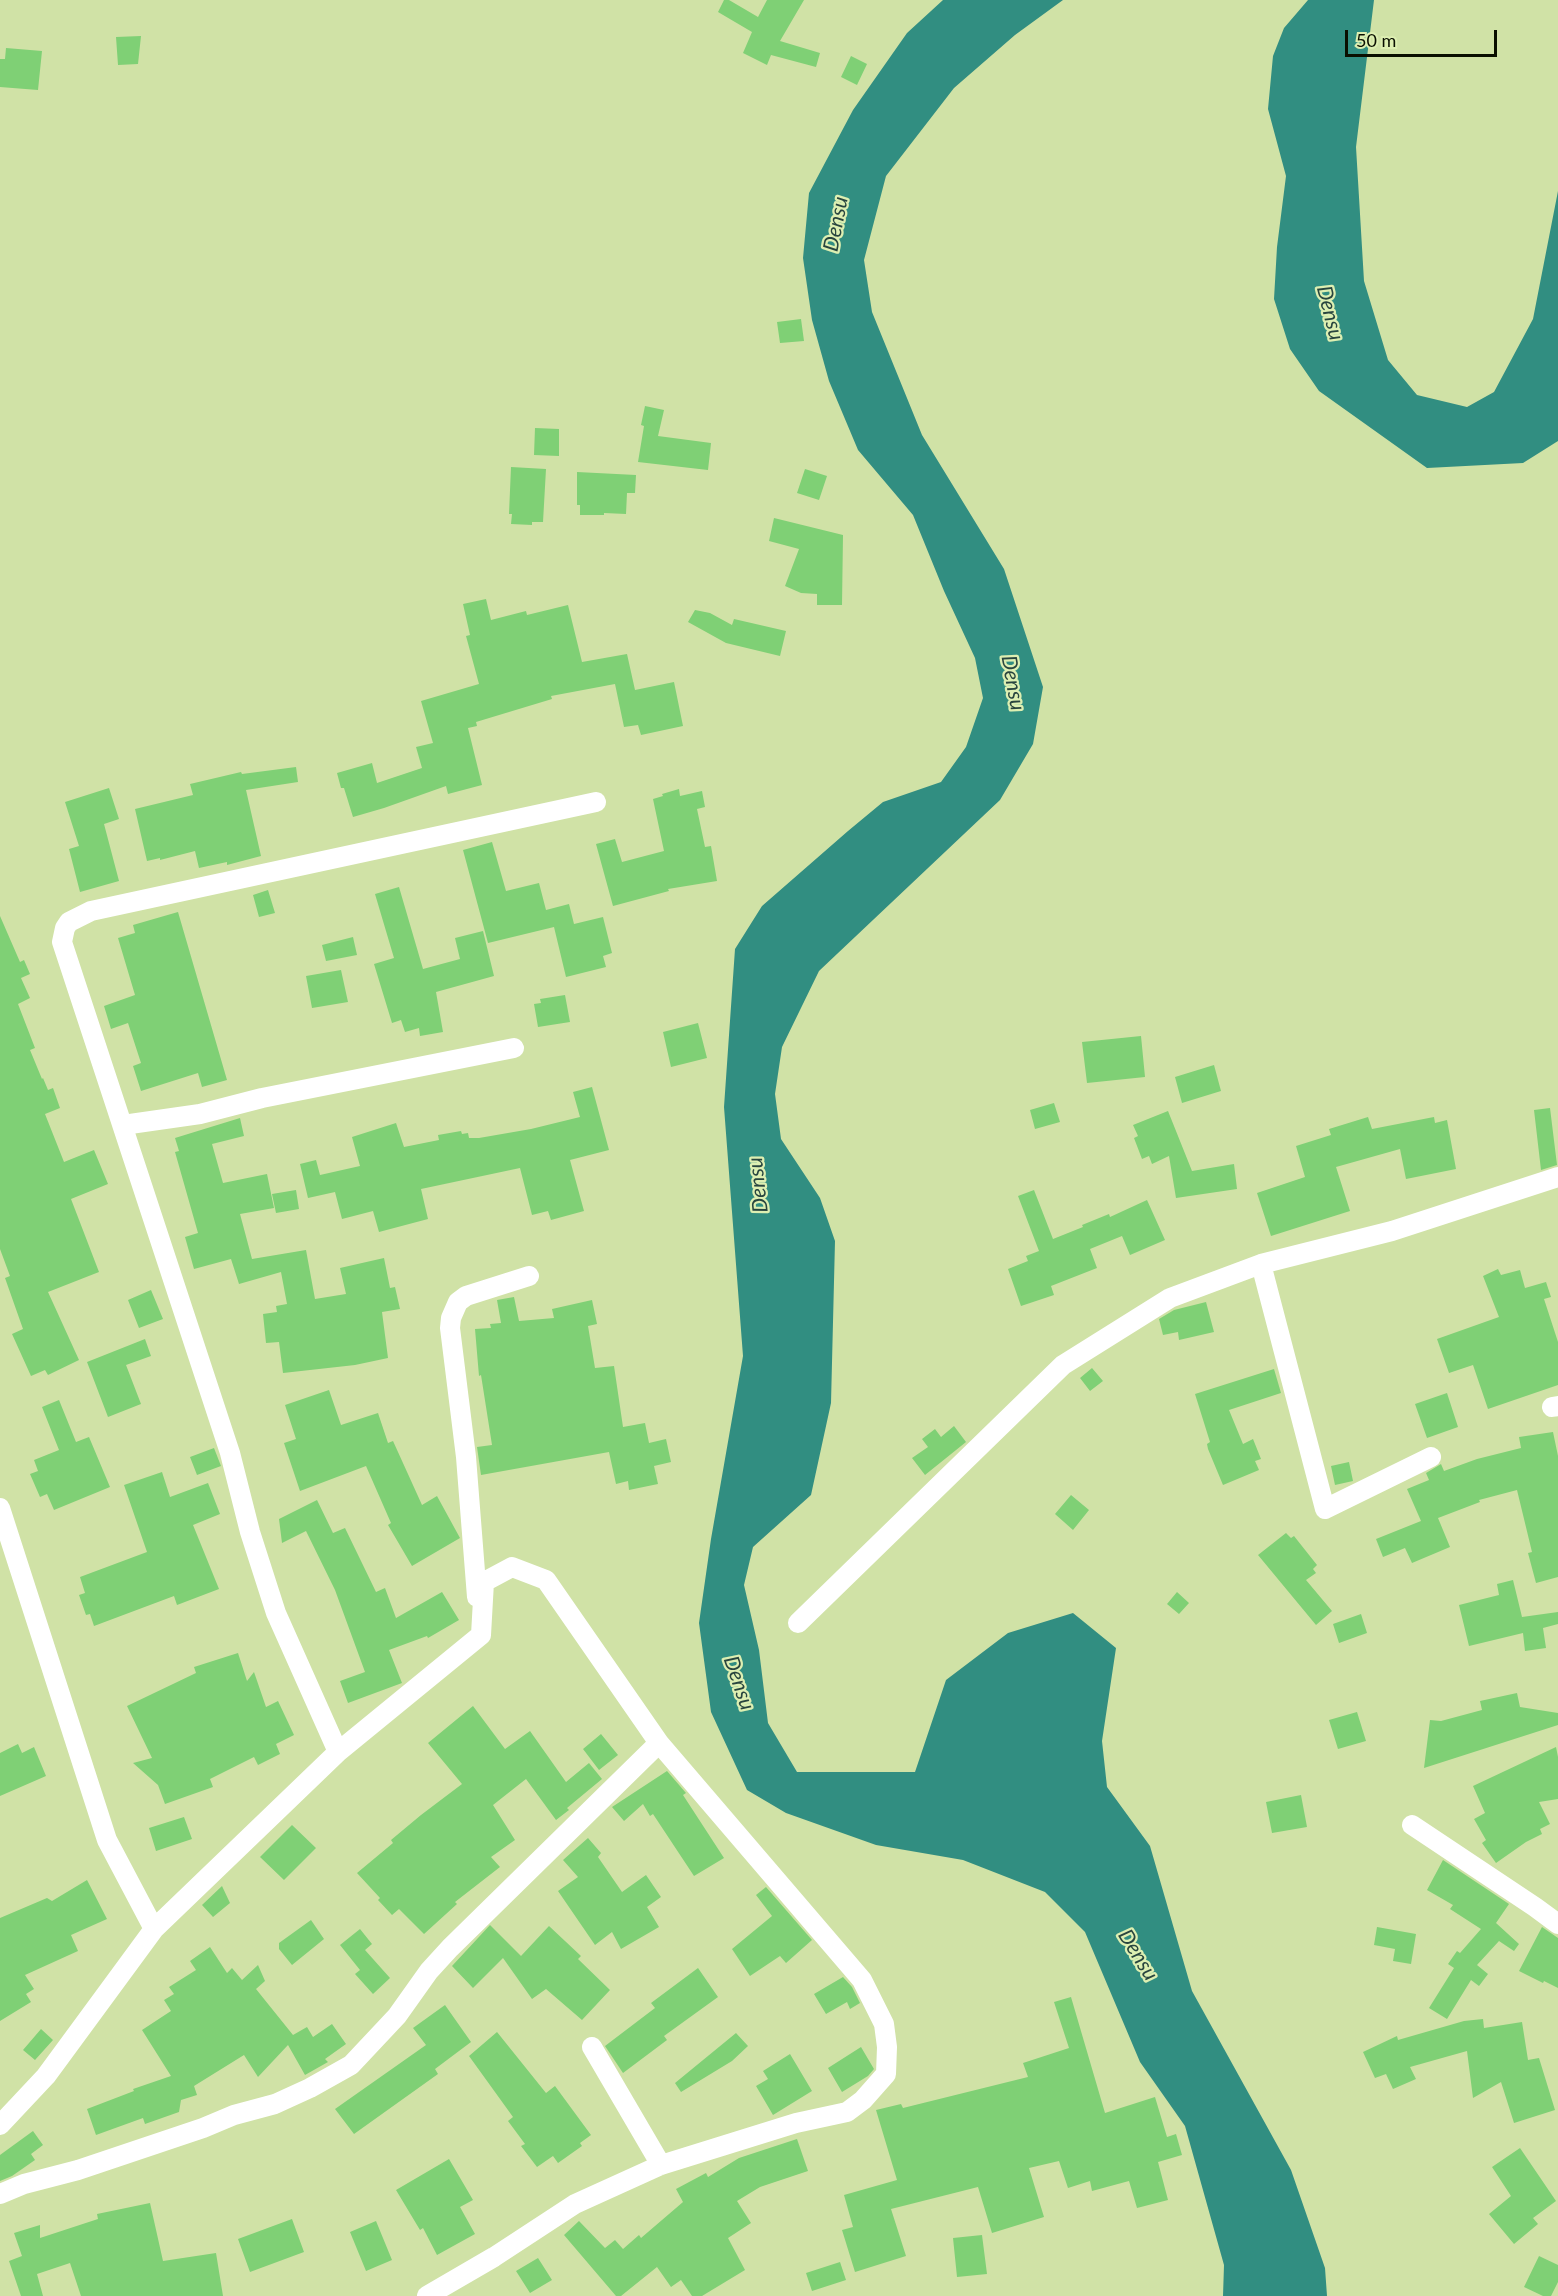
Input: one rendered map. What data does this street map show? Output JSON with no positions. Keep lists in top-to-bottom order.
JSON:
{
  "water": ["Densu"],
  "scale_bar": "50 m"
}
